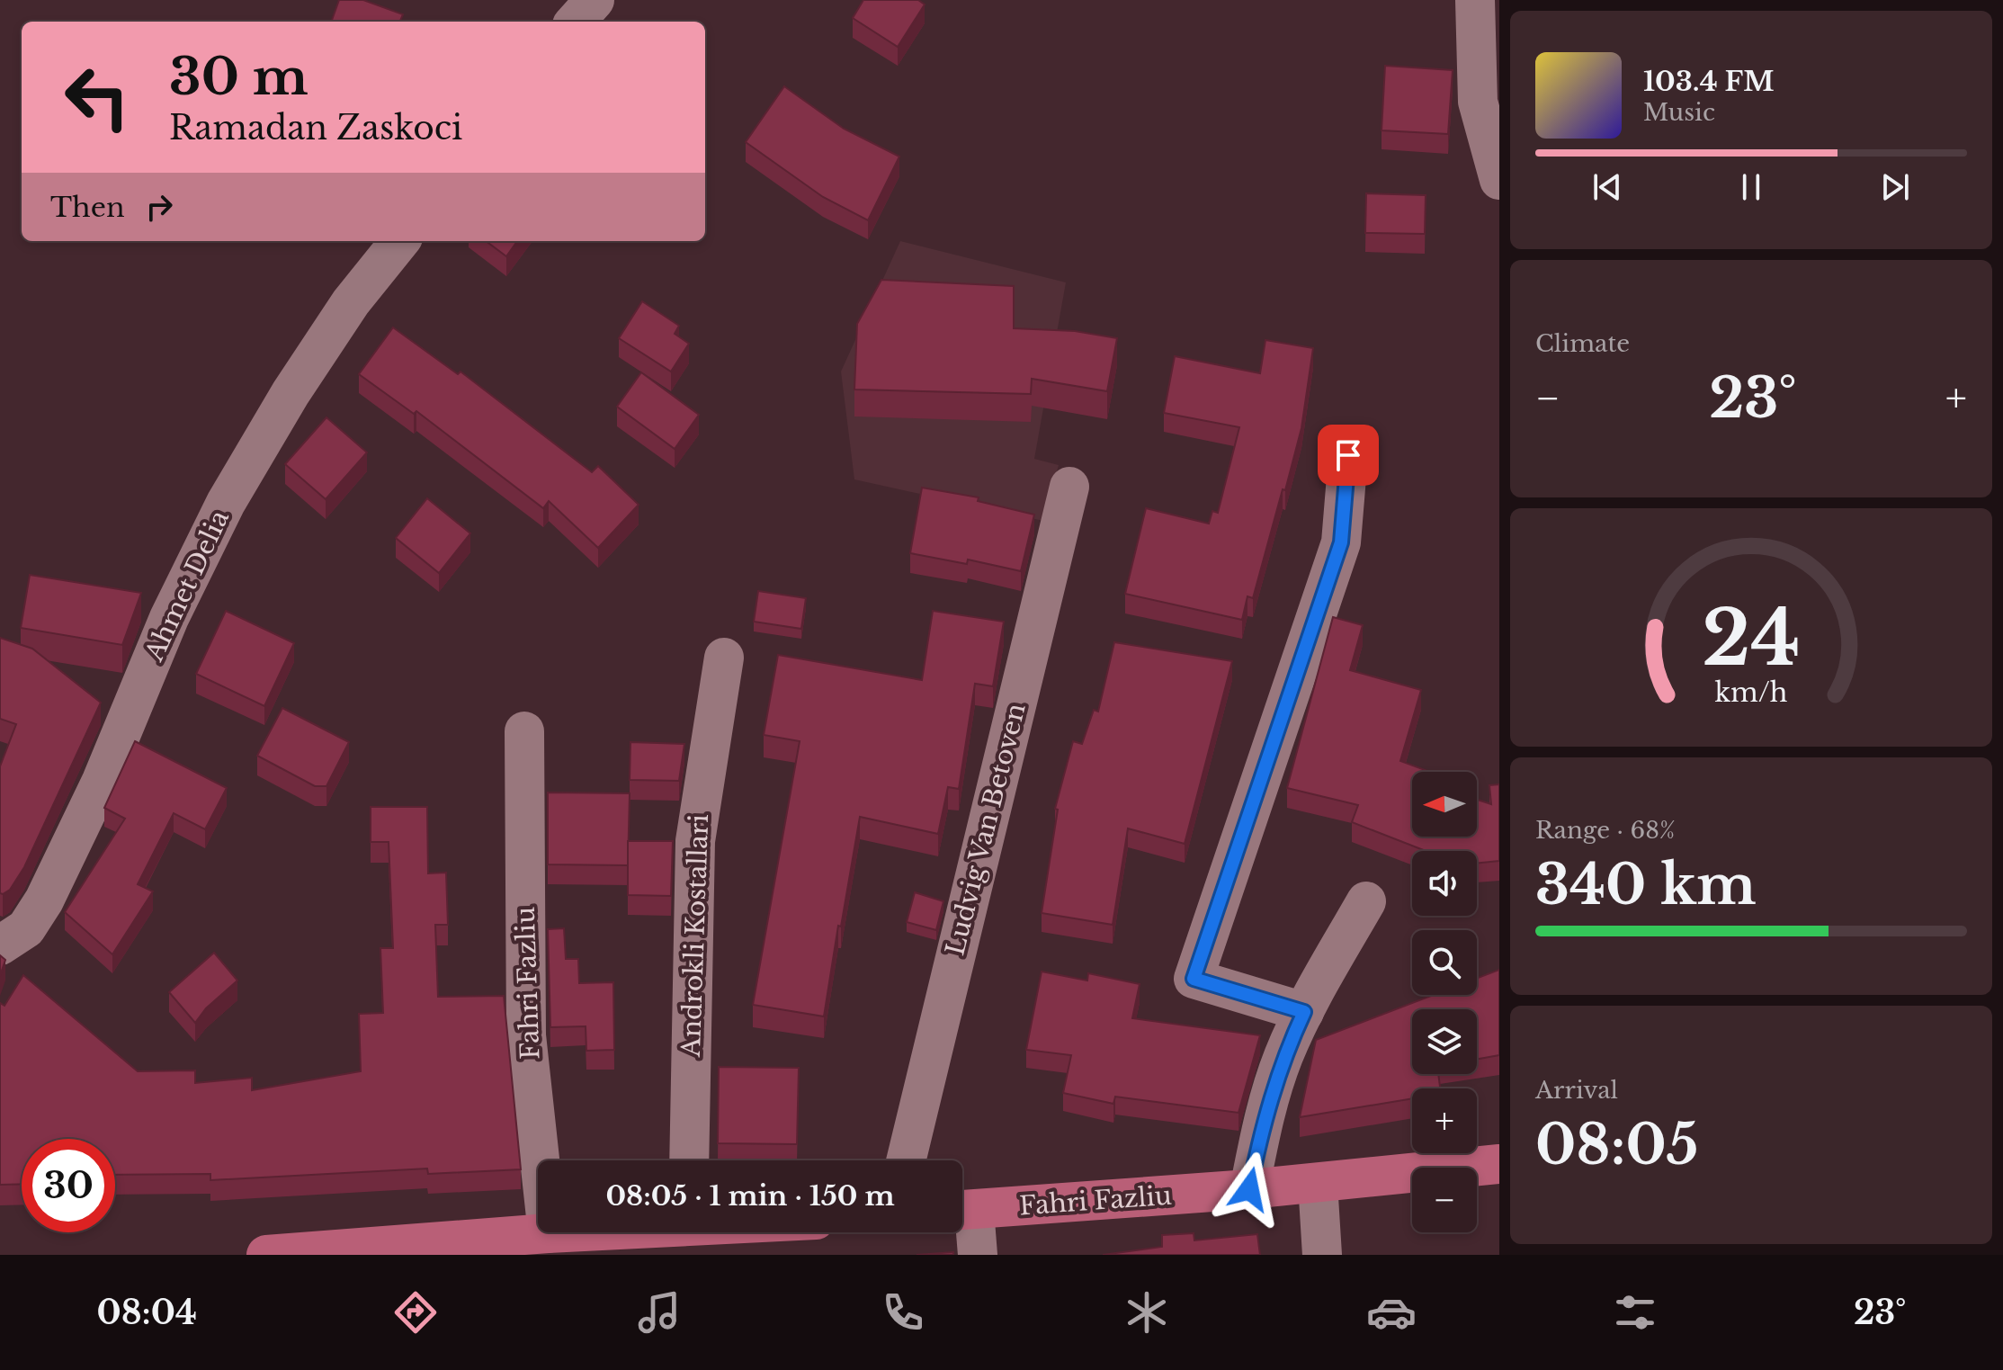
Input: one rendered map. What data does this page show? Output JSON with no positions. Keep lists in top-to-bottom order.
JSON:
{
  "streets": {
    "main road": ["Fahri Fazliu"],
    "street": ["Ahmet Delia", "Ludvig Van Betoven", "Androkli Kostallari"]
  },
  "north": "left",
  "page": {
    "turn": ["30 m", "Ramadan Zaskoci"],
    "song": ["103.4 FM", "Music"],
    "then": "Then",
    "tile": [
      "Climate",
      ["Range · 68%", "340 km"],
      ["Arrival", "08:05"]
    ],
    "heat": ["−", "23°", "+"],
    "map_buttons": ["+", "−"],
    "limit": "30",
    "trip": "08:05 · 1 min · 150 m",
    "tabs": ["08:04", "23°"],
    "gauge": ["24", "km/h"]
  }
}
